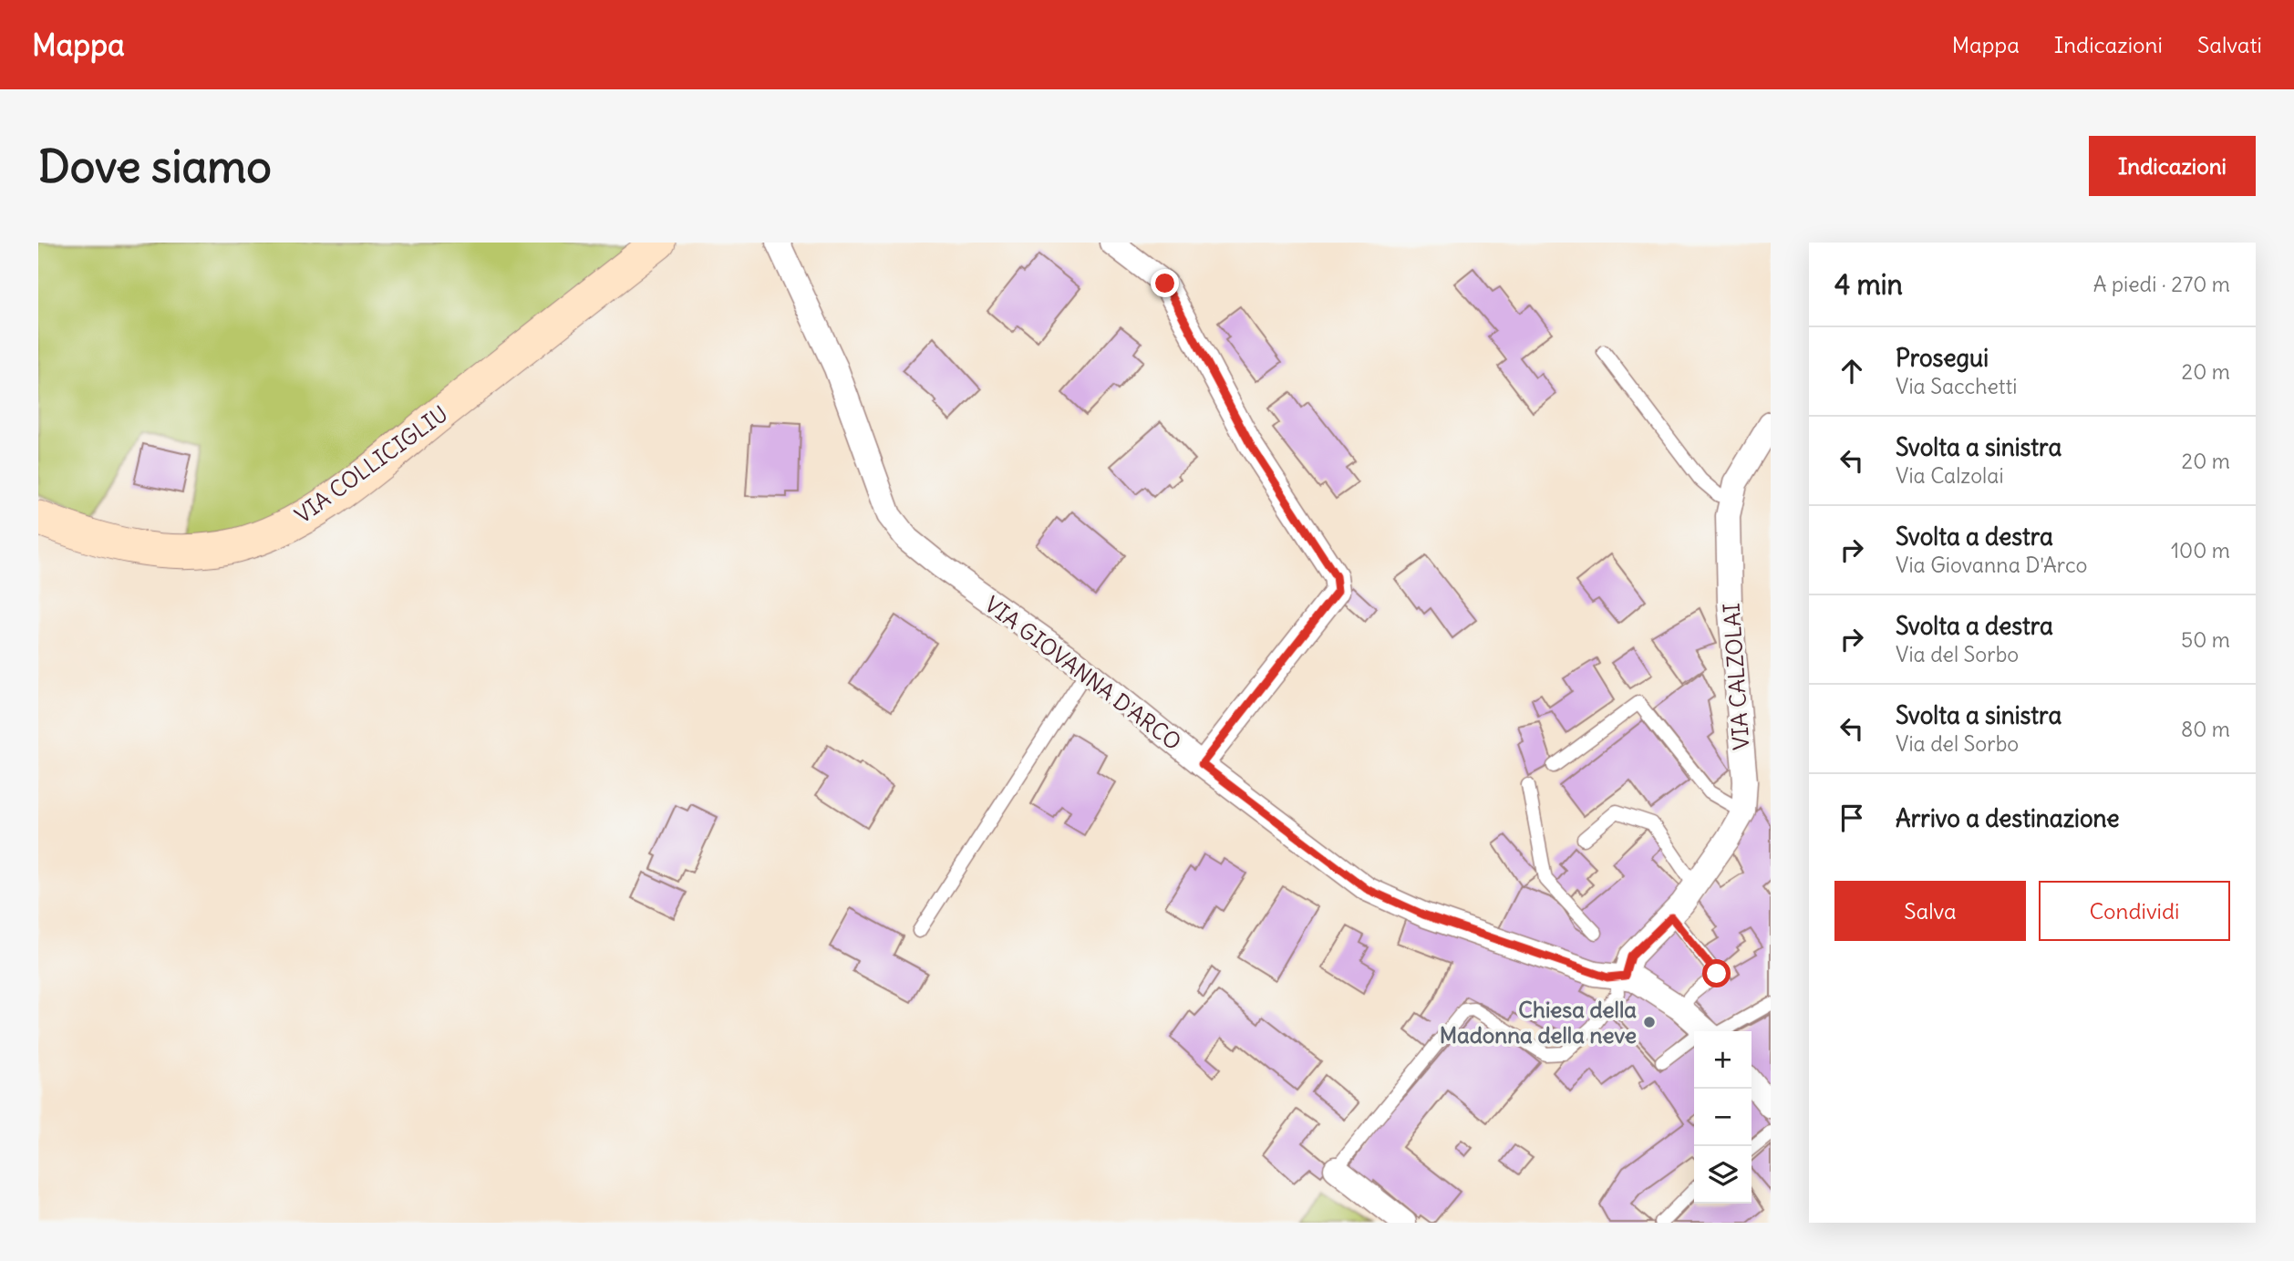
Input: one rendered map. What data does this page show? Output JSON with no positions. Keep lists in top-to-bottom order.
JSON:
{
  "streets": {
    "main road": ["VIA COLLICIGLIU"],
    "street": ["VIA GIOVANNA D'ARCO", "VIA CALZOLAI"]
  },
  "crossings": [
    ["VIA GIOVANNA D'ARCO", "VIA CALZOLAI"]
  ],
  "places": ["Chiesa della Madonna della neve"],
  "page": {
    "header": "Mappa",
    "nav": ["Mappa", "Indicazioni", "Salvati"],
    "buttons": [
      "Indicazioni",
      ["Salva", "Condividi"]
    ],
    "title": "Dove siamo",
    "heading": ["4 min", "A piedi · 270 m"],
    "list": [
      ["Prosegui", "Via Sacchetti", "20 m"],
      ["Svolta a sinistra", "Via Calzolai", "20 m"],
      ["Svolta a destra", "Via Giovanna D'Arco", "100 m"],
      ["Svolta a destra", "Via del Sorbo", "50 m"],
      ["Svolta a sinistra", "Via del Sorbo", "80 m"],
      "Arrivo a destinazione"
    ],
    "map_buttons": ["+", "−"]
  }
}
